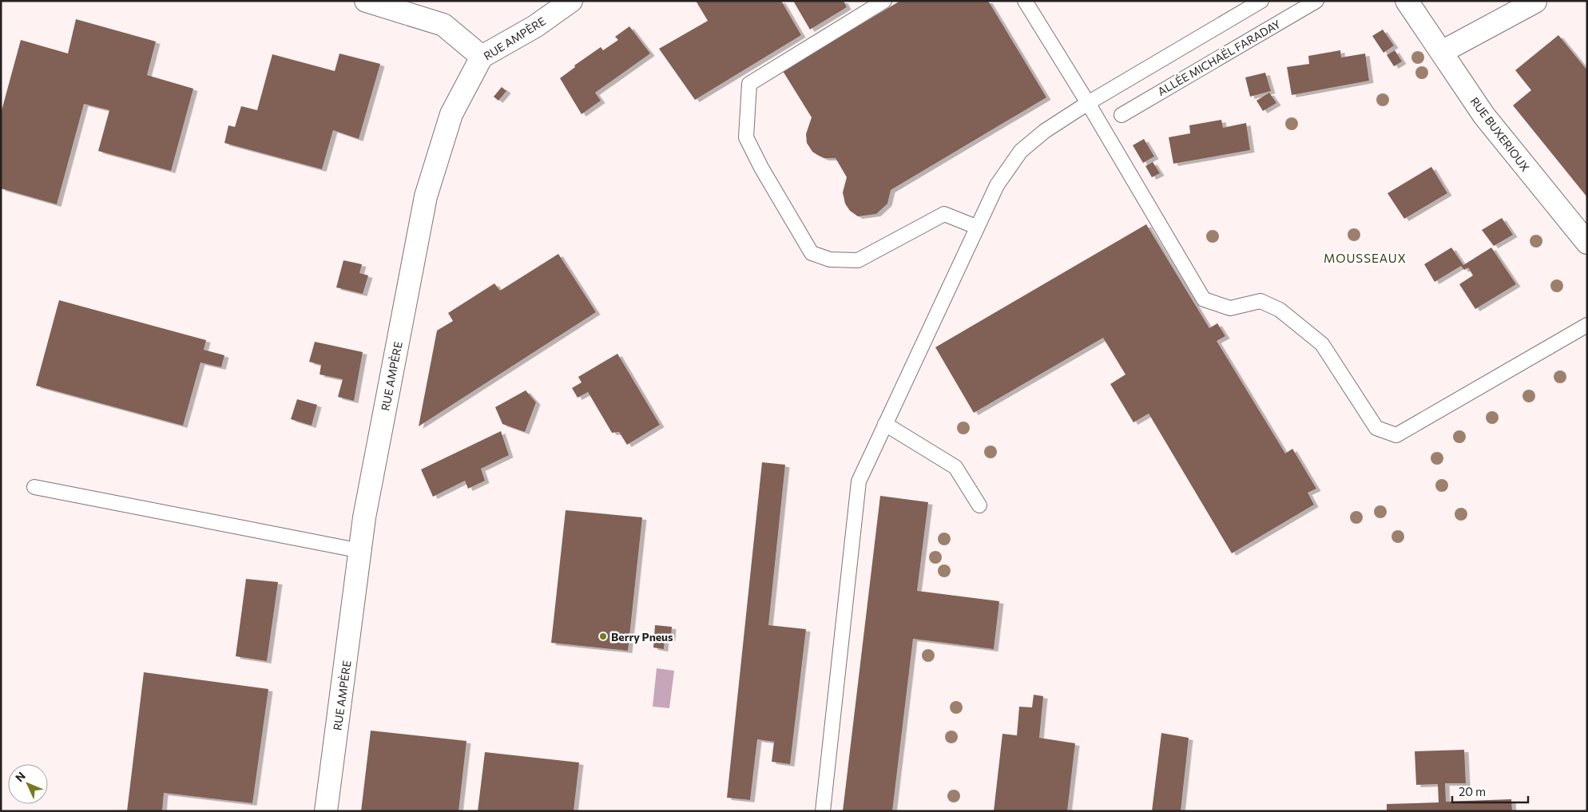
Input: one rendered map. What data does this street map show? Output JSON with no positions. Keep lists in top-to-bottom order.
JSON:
{
  "streets": {
    "street": ["RUE AMPÈRE", "RUE BUXERIOUX"],
    "lane": ["ALLÉE MICHAËL FARADAY"]
  },
  "districts": ["MOUSSEAUX"],
  "places": ["Berry Pneus"],
  "scale_bar": "20 m",
  "north": "top left"
}
